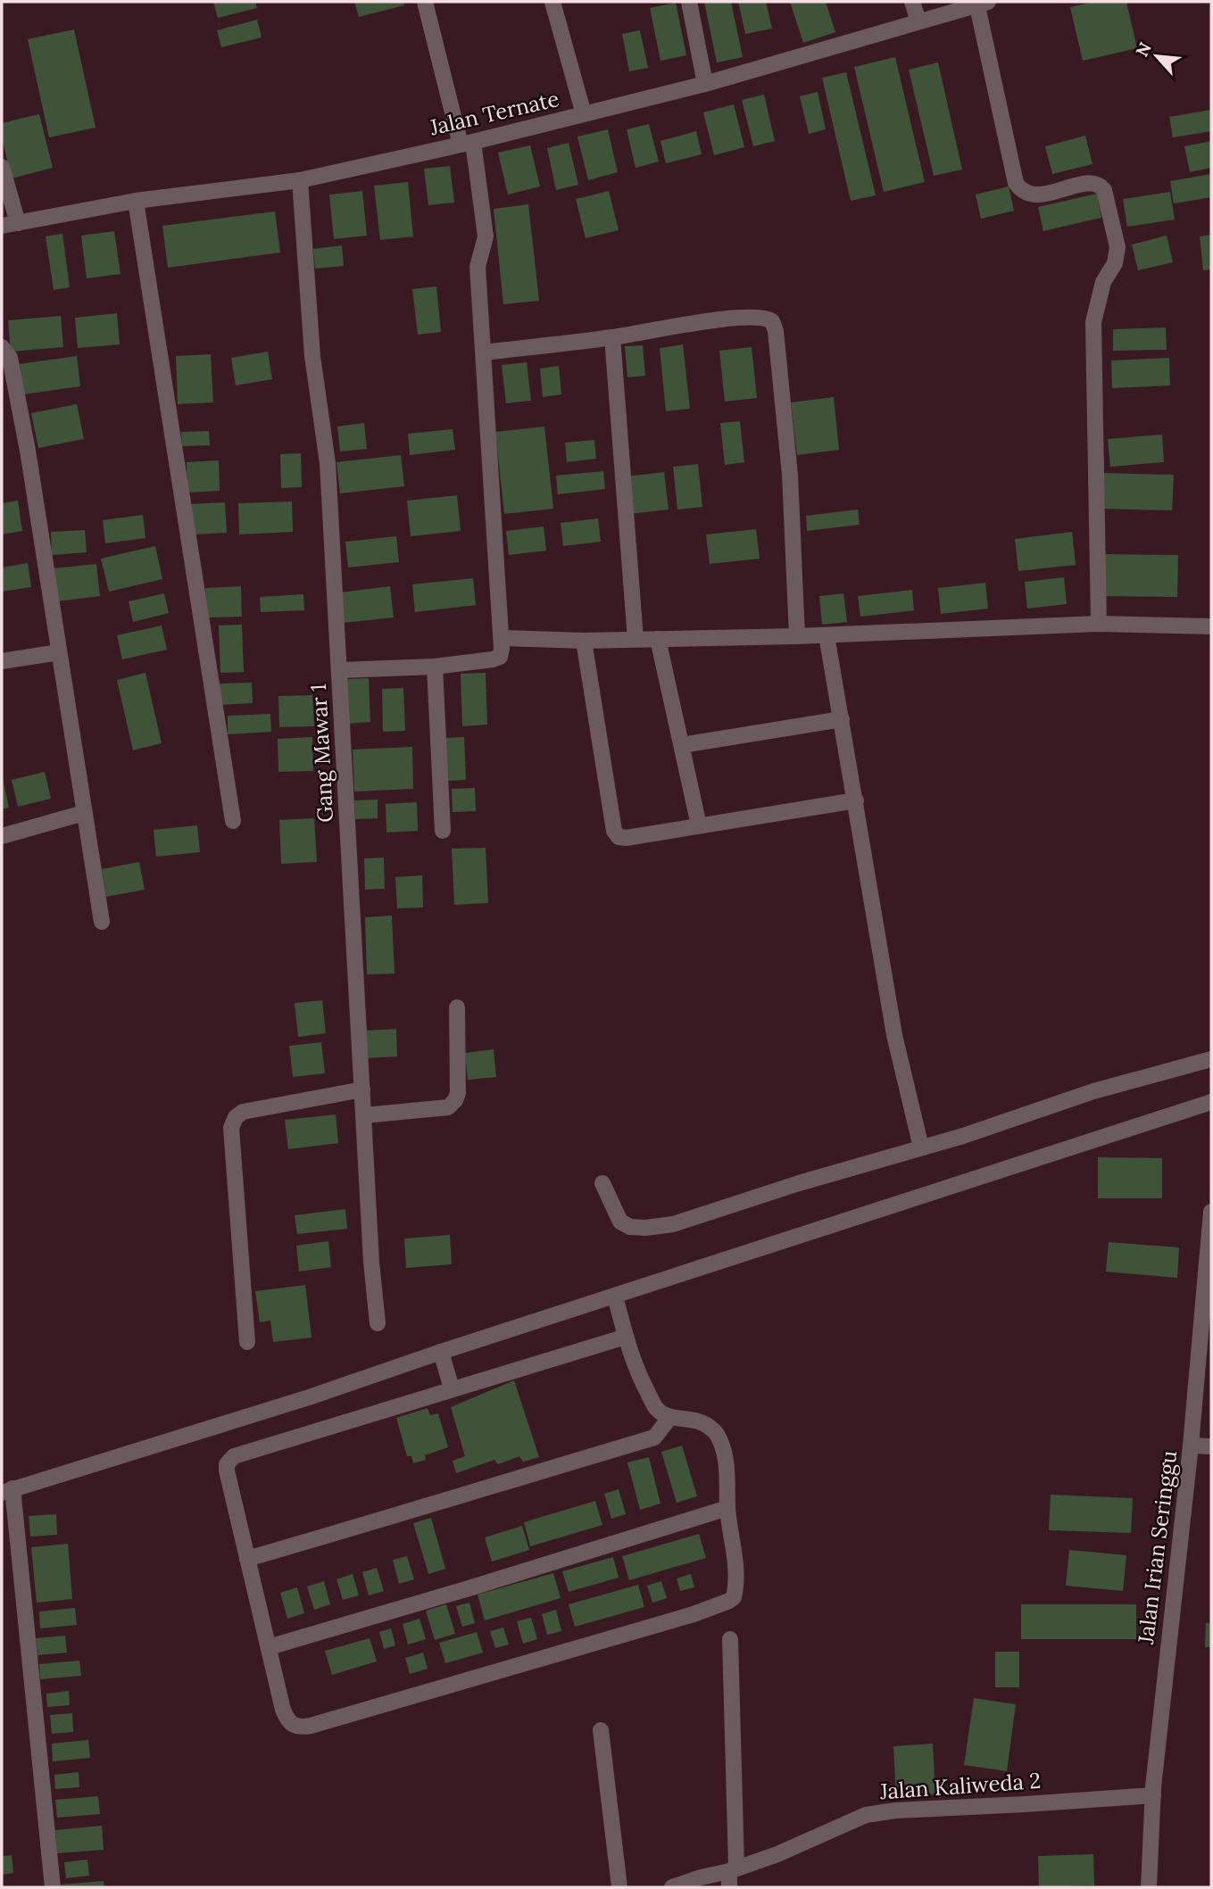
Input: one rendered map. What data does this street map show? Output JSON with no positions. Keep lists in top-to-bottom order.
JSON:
{
  "streets": {
    "street": [
      "Jalan Ternate",
      "Gang Mawar 1",
      "Jalan Irian Seringgu",
      "Jalan Kaliweda 2"
    ]
  },
  "crossings": [
    ["Jalan Ternate", "Gang Mawar 1"],
    ["Jalan Irian Seringgu", "Jalan Kaliweda 2"]
  ],
  "north": "top left"
}
